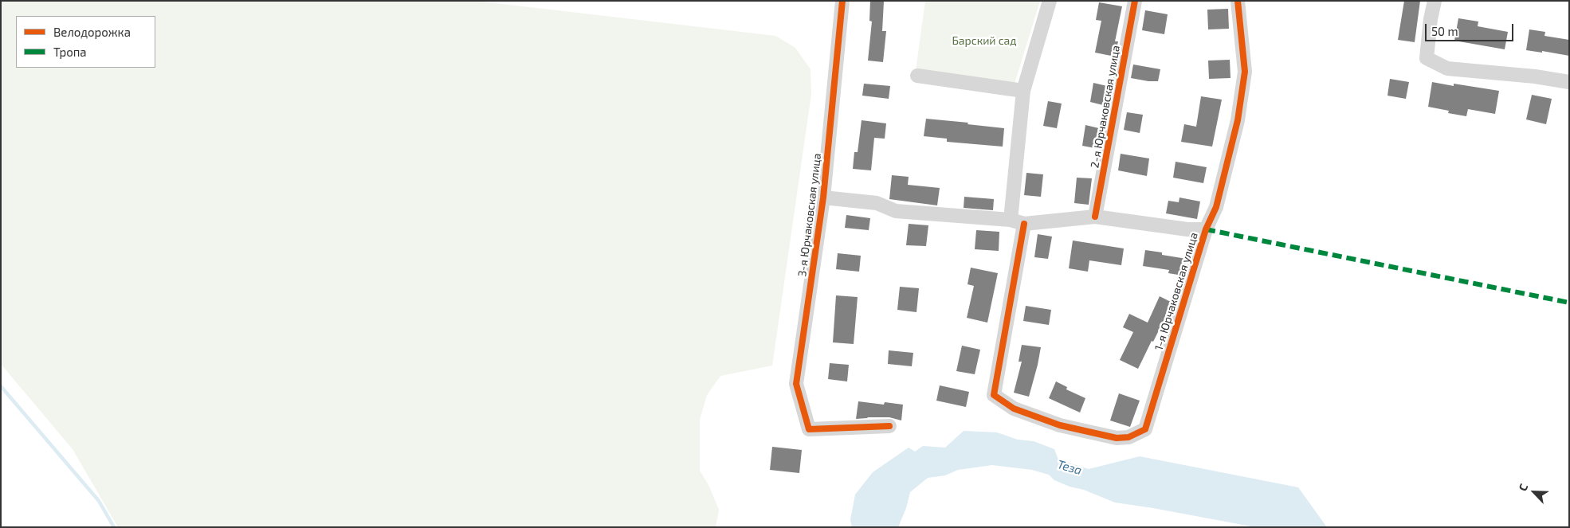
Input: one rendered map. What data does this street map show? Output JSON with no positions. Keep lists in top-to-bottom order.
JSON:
{
  "streets": {
    "street": ["2-я Юрчаковская улица", "3-я Юрчаковская улица", "1-я Юрчаковская улица"]
  },
  "water": ["Теза"],
  "parks": ["Барский сад"],
  "legend": ["Велодорожка", "Тропа"],
  "scale_bar": "50 m",
  "north": "top left"
}
